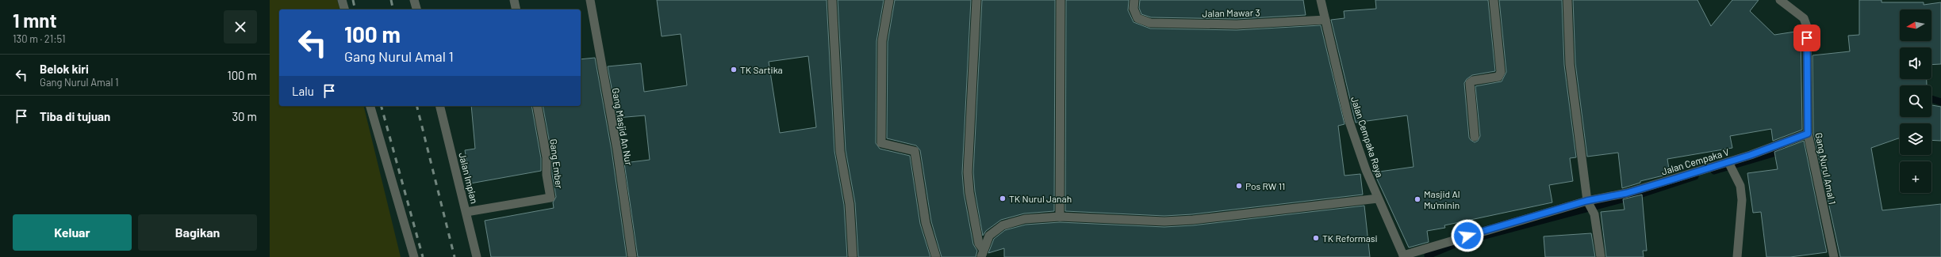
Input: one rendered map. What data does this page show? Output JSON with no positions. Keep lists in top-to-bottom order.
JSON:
{
  "streets": {
    "street": [
      "Jalan Mawar 3",
      "Gang Masjid An Nur",
      "Jalan Cempaka Raya",
      "Jalan Cempaka V",
      "Gang Ember",
      "Gang Nurul Amal 1",
      "Jalan Impian"
    ]
  },
  "crossings": [
    ["Jalan Mawar 3", "Jalan Cempaka Raya"],
    ["Jalan Cempaka Raya", "Jalan Cempaka V"],
    ["Jalan Cempaka V", "Gang Nurul Amal 1"],
    ["Gang Ember", "Jalan Impian"]
  ],
  "places": [
    "TK Sartika",
    "Pos RW 11",
    "TK Nurul Janah",
    "Masjid Al Mu'minin",
    "TK Reformasi"
  ],
  "north": "left",
  "page": {
    "heading": ["1 mnt", "130 m · 21:51"],
    "map_buttons": "+",
    "turn": ["100 m", "Gang Nurul Amal 1"],
    "list": [
      {
        "name": "Belok kiri",
        "note": "Gang Nurul Amal 1",
        "value": "100 m"
      },
      {
        "name": "Tiba di tujuan",
        "value": "30 m"
      }
    ],
    "then": "Lalu",
    "buttons": ["Keluar", "Bagikan"]
  }
}
